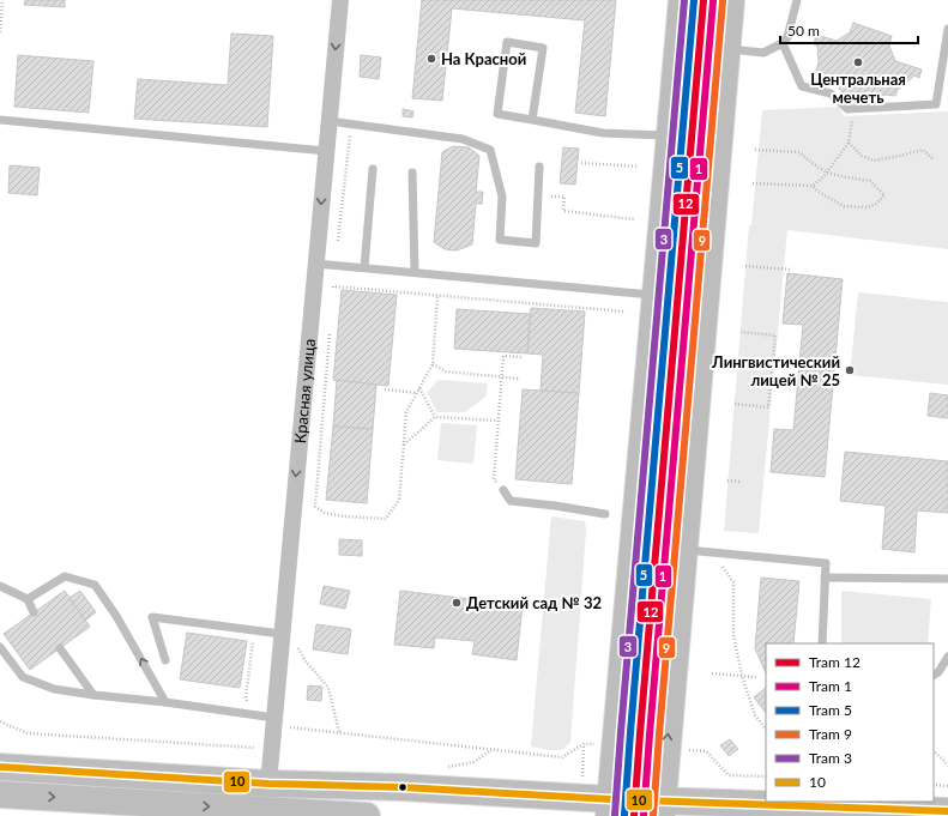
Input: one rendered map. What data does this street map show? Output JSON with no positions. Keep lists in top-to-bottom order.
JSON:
{
  "streets": {
    "street": ["Красная улица"]
  },
  "one_way": ["Красная улица"],
  "places": [
    "На Красной",
    "Центральная мечеть",
    "Лингвистический лицей № 25",
    "Детский сад № 32"
  ],
  "lines": [
    "tram line 12",
    "tram line 5",
    "tram line 3",
    "tram line 1",
    "tram line 9",
    "transit line 10"
  ],
  "legend": [
    "Tram 12",
    "Tram 1",
    "Tram 5",
    "Tram 9",
    "Tram 3",
    "10"
  ],
  "scale_bar": "50 m"
}
